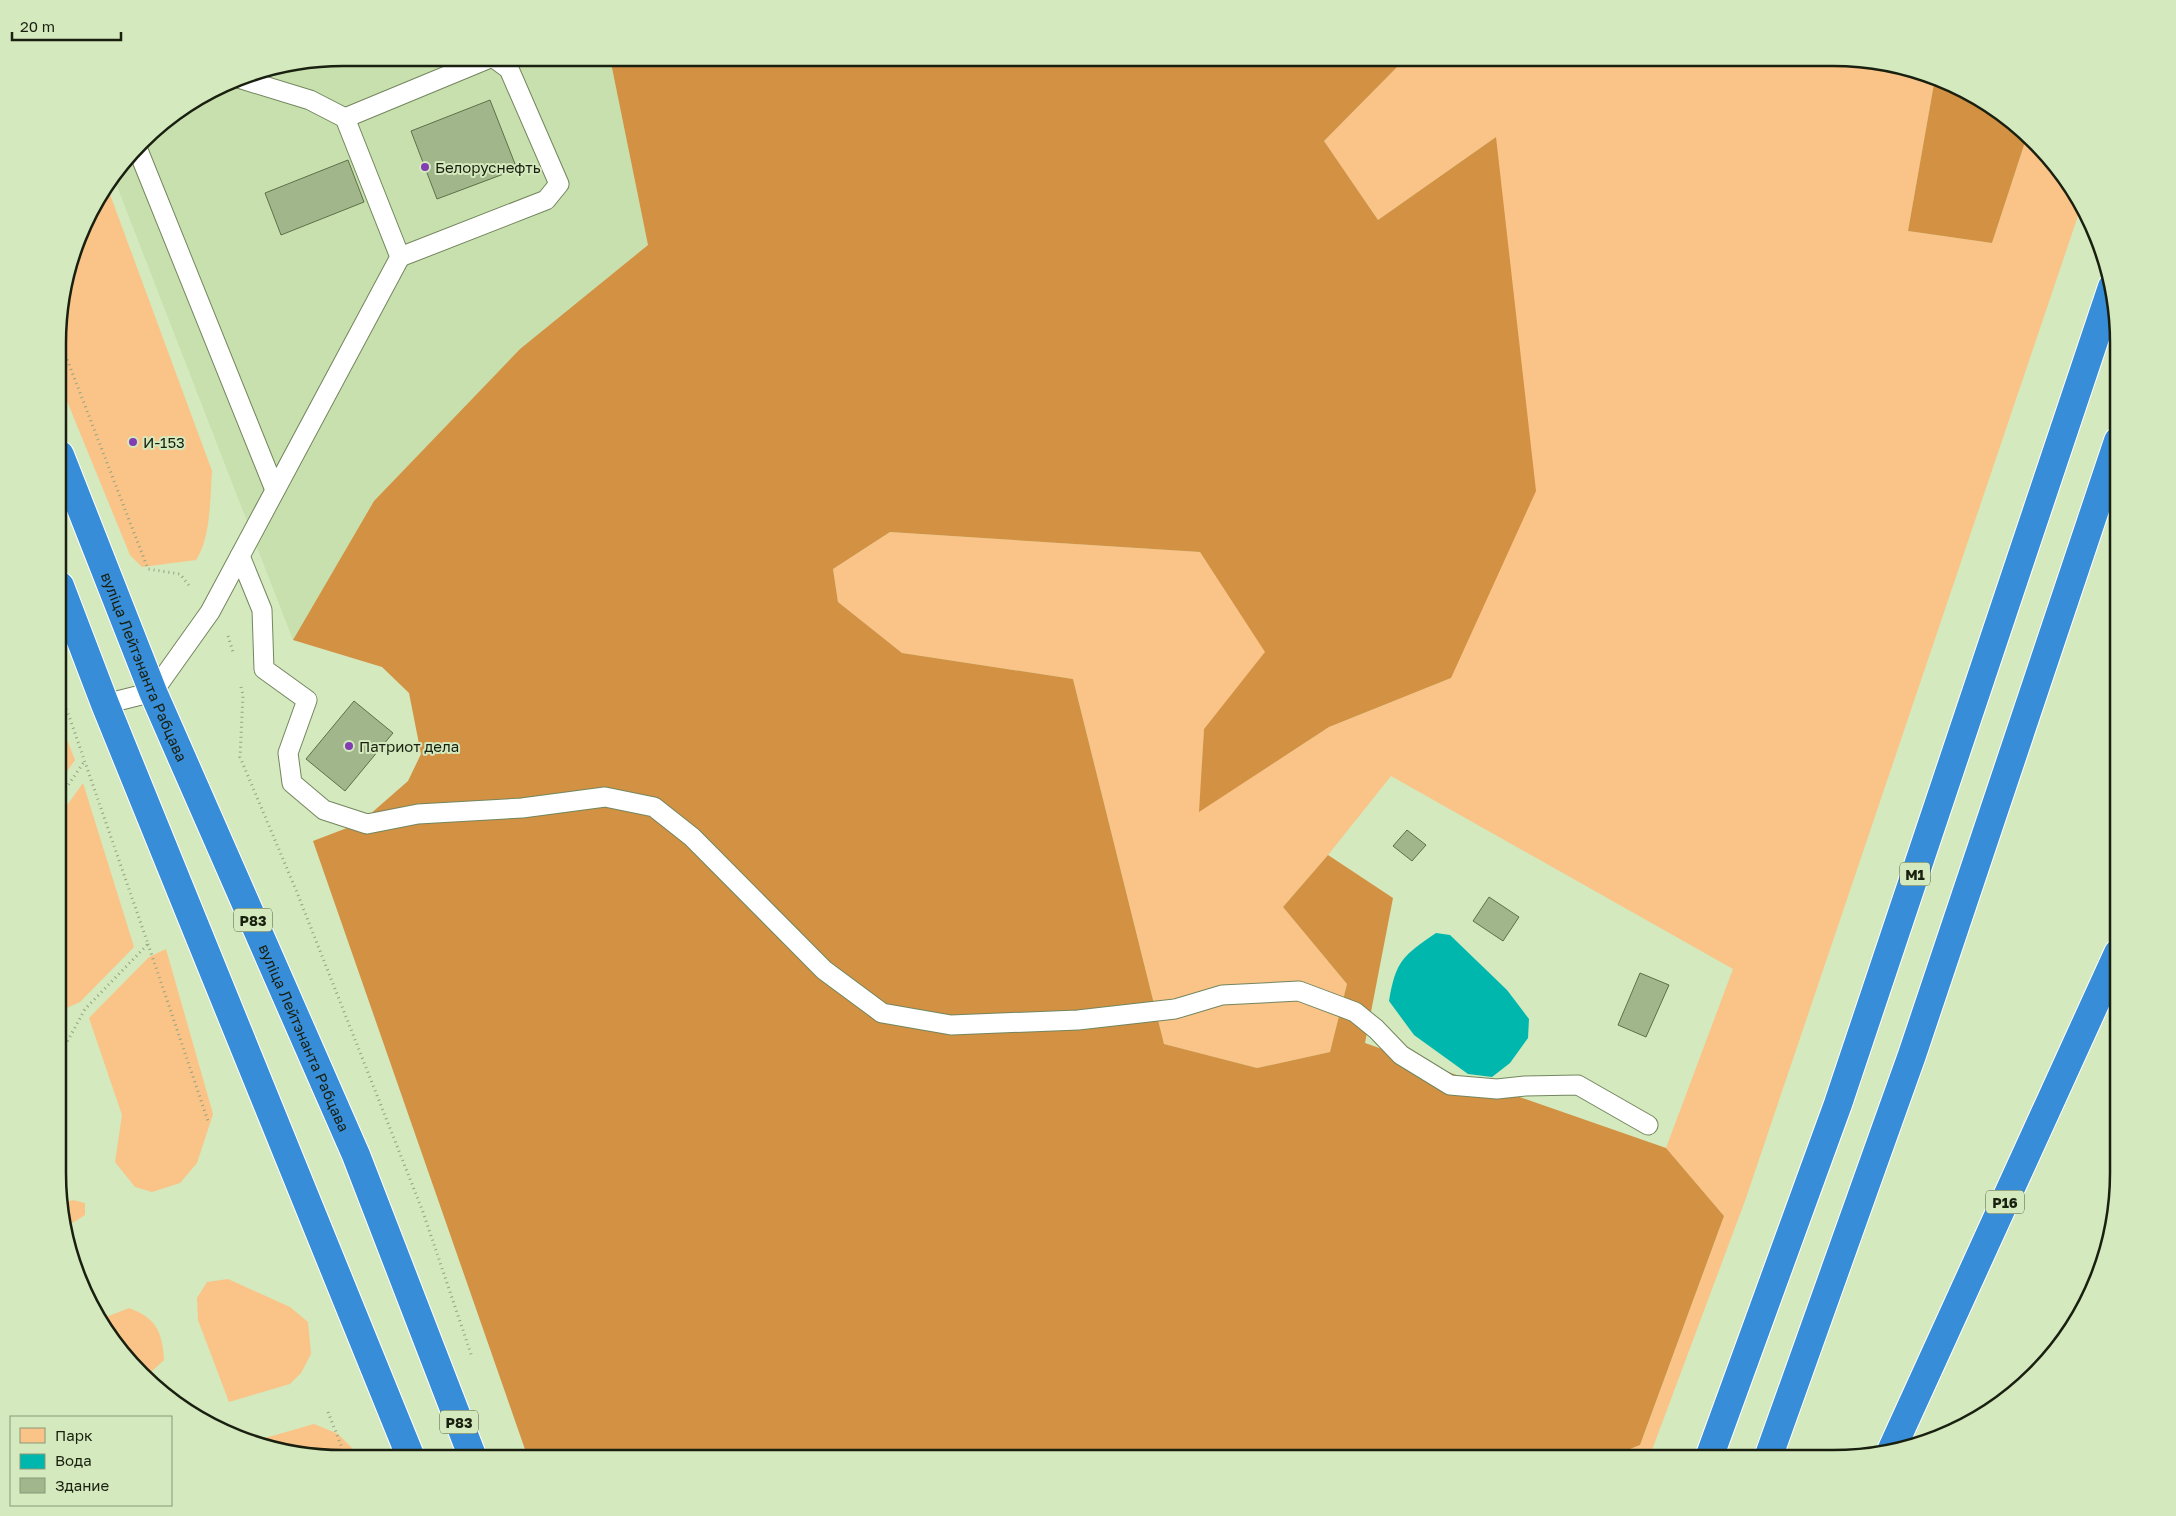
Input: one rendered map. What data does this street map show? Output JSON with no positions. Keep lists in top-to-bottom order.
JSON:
{
  "streets": {
    "highway": [
      "вуліца Лейтэнанта Рабцава",
      "М1",
      "Р83",
      "Р16"
    ]
  },
  "places": ["Белоруснефть", "И-153", "Патриот дела"],
  "legend": ["Парк", "Вода", "Здание"],
  "scale_bar": "20 m"
}
